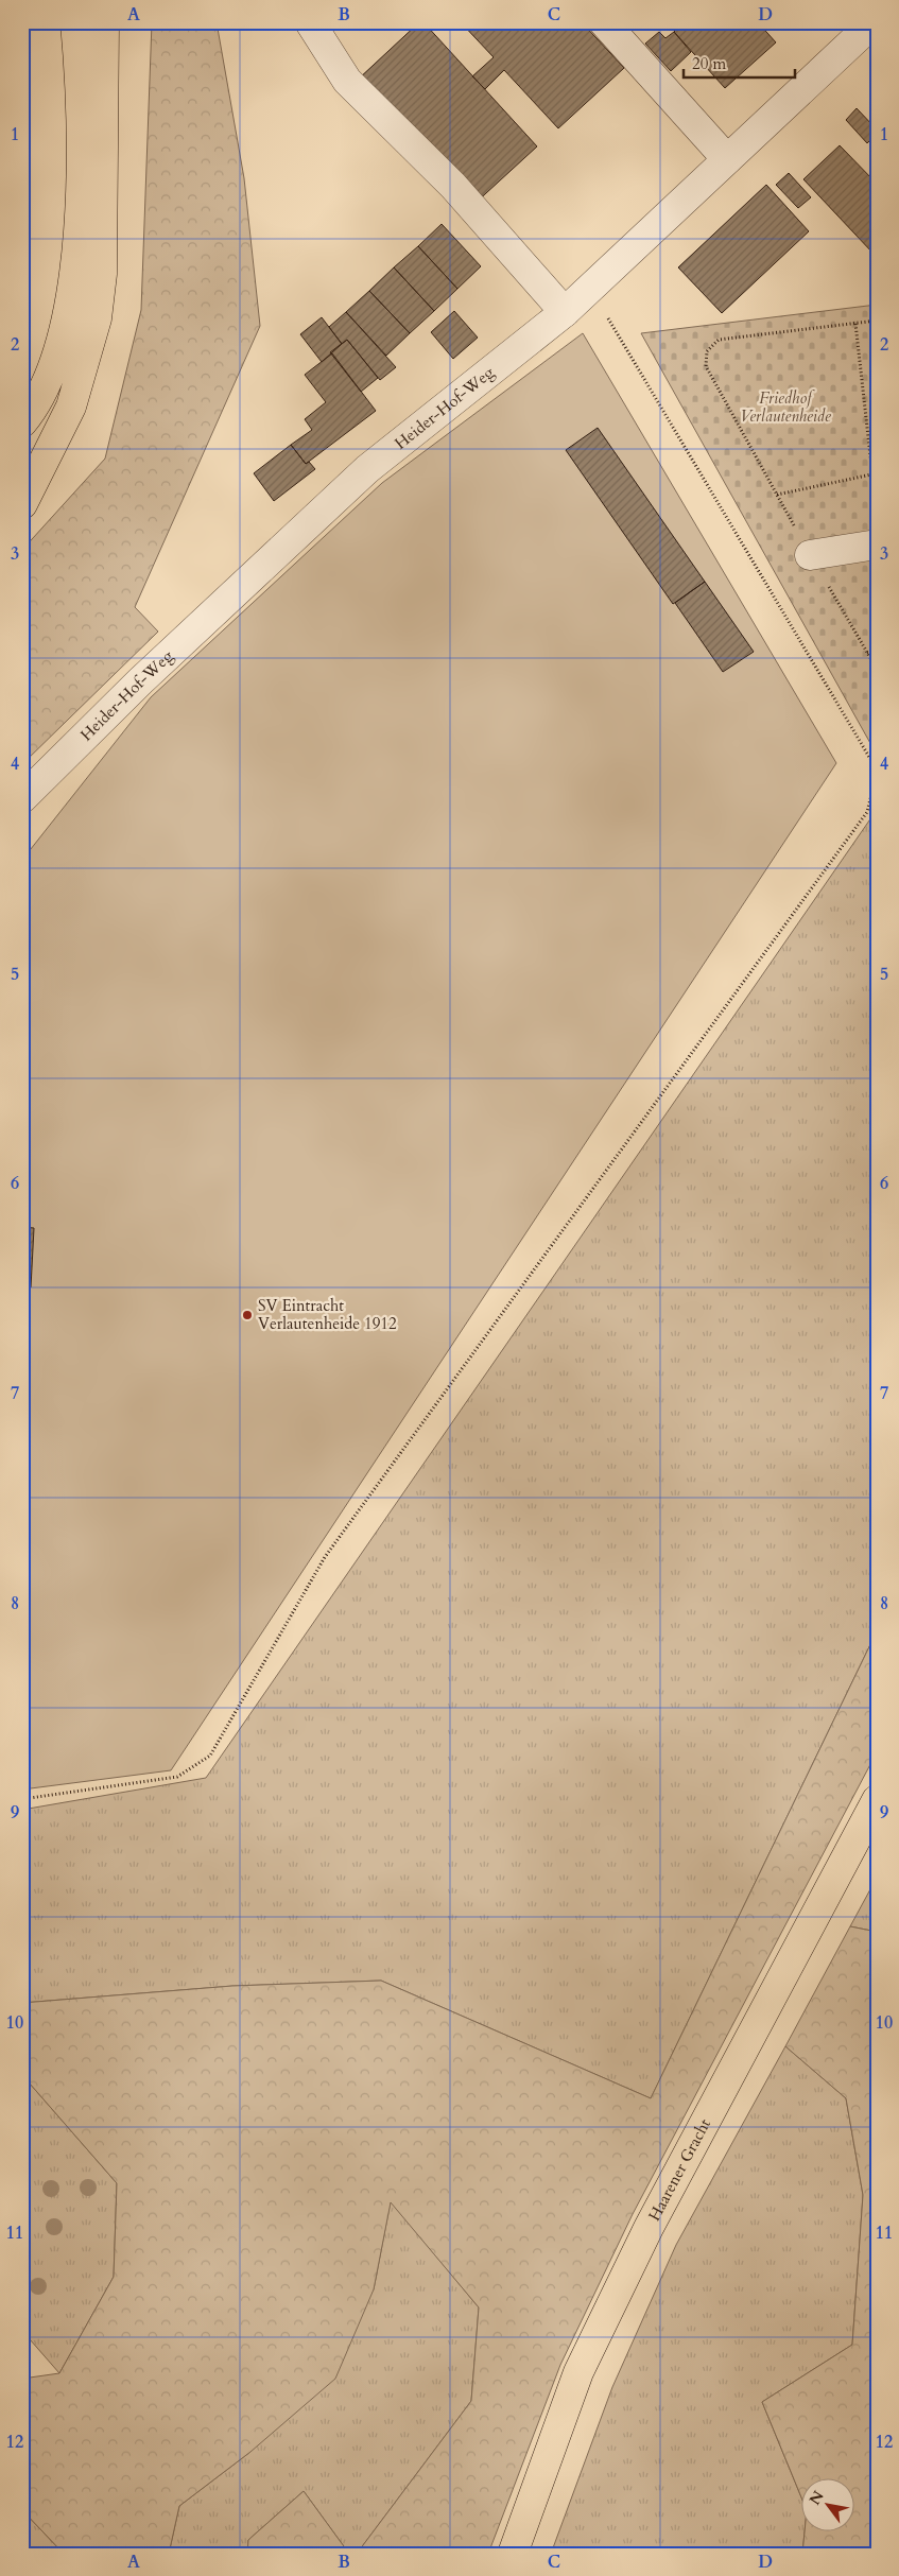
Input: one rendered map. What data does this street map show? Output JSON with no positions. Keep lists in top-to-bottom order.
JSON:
{
  "streets": {
    "main road": ["Haarener Gracht"],
    "street": ["Heider-Hof-Weg"]
  },
  "parks": ["Friedhof Verlautenheide"],
  "places": ["SV Eintracht Verlautenheide 1912"],
  "scale_bar": "20 m",
  "north": "top left",
  "grid": {
    "columns": [
      "A",
      "B",
      "C",
      "D"
    ],
    "rows": [
      "1",
      "2",
      "3",
      "4",
      "5",
      "6",
      "7",
      "8",
      "9",
      "10",
      "11",
      "12"
    ]
  }
}
